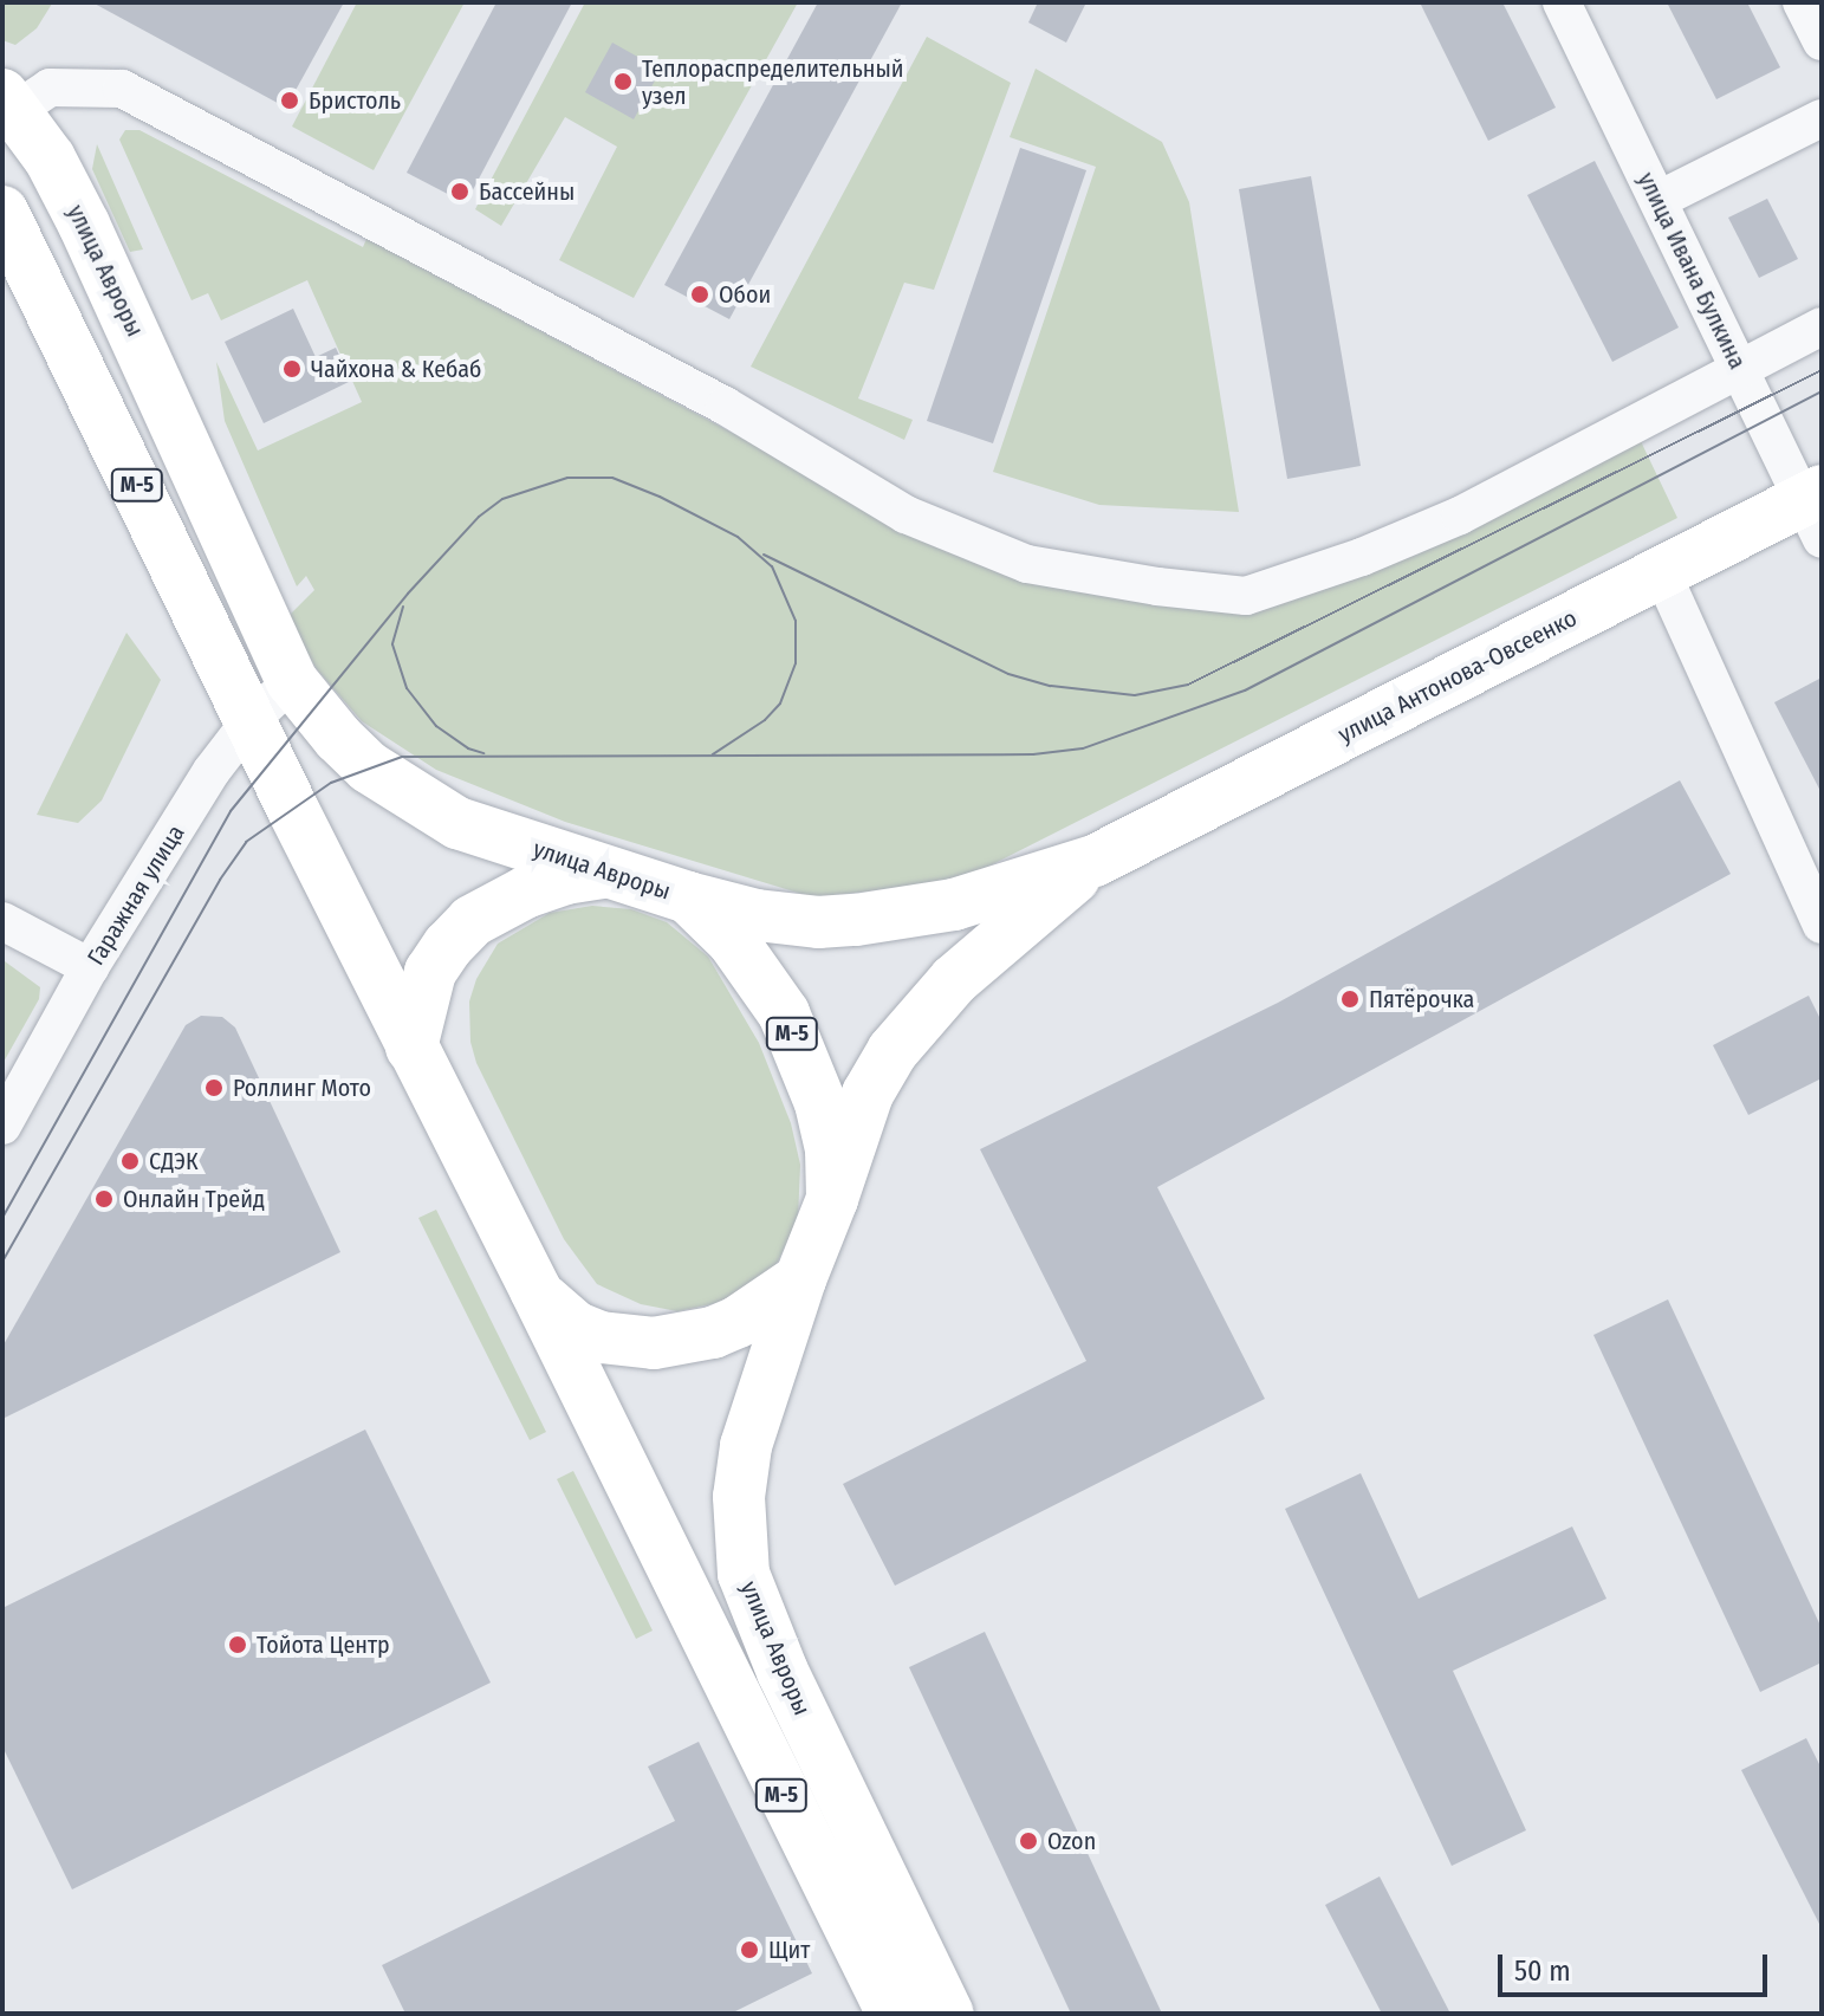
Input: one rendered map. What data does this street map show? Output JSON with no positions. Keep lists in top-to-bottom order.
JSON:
{
  "streets": {
    "main road": ["улица Авроры", "М-5", "улица Антонова-Овсеенко"],
    "street": ["улица Ивана Булкина", "Гаражная улица"]
  },
  "crossings": [
    ["улица Авроры", "улица Антонова-Овсеенко"],
    ["улица Авроры", "Гаражная улица"],
    ["улица Ивана Булкина", "улица Антонова-Овсеенко"],
    ["М-5", "Гаражная улица"]
  ],
  "places": [
    "Теплораспределительный узел",
    "Бристоль",
    "Бассейны",
    "Обои",
    "Чайхона & Кебаб",
    "Пятёрочка",
    "Роллинг Мото",
    "СДЭК",
    "Онлайн Трейд",
    "Тойота Центр",
    "Ozon",
    "Щит"
  ],
  "scale_bar": "50 m"
}
